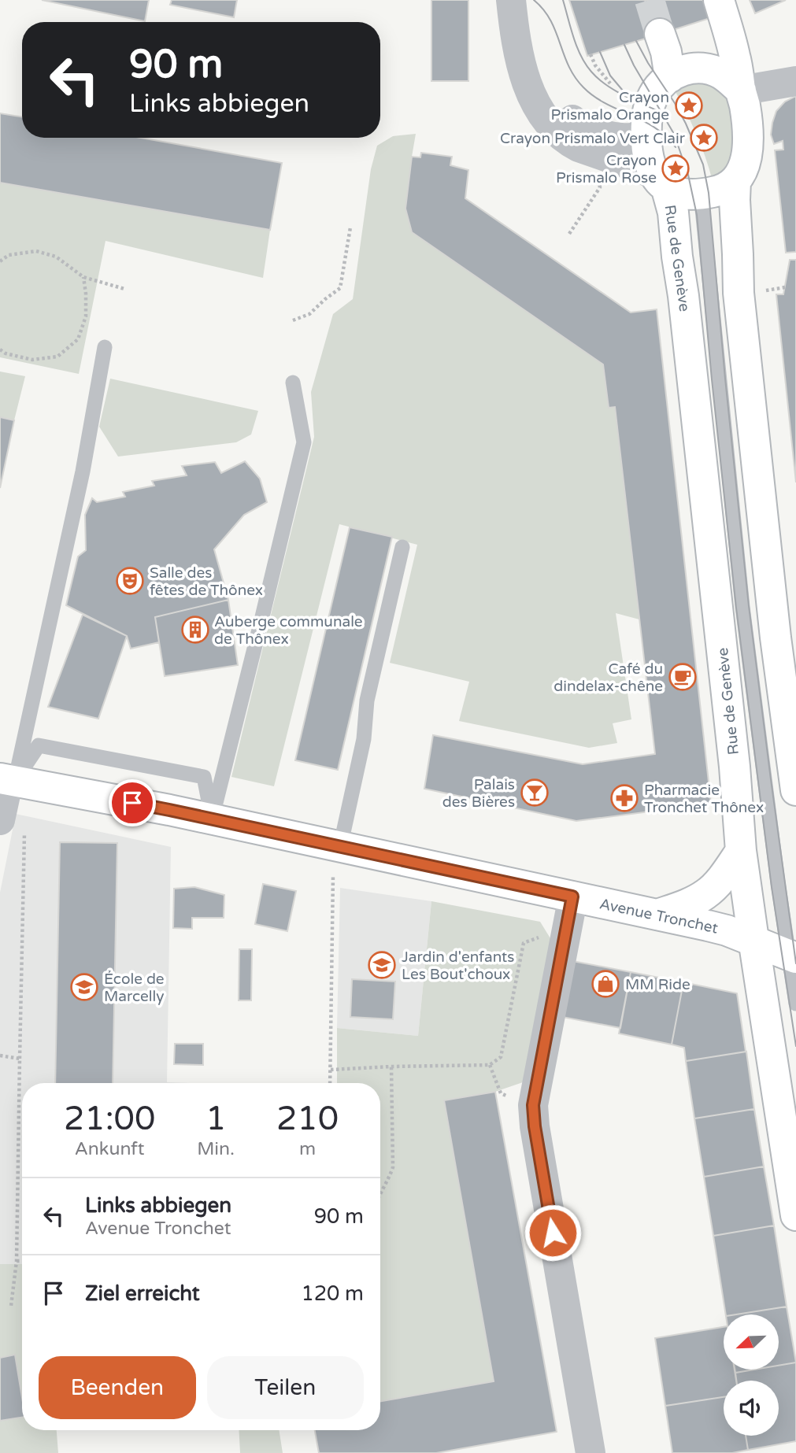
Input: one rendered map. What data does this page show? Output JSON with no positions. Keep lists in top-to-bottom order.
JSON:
{
  "streets": {
    "main road": ["Rue de Genève", "Avenue Tronchet"]
  },
  "crossings": [
    ["Rue de Genève", "Avenue Tronchet"]
  ],
  "places": {
    "place": ["Crayon Prismalo Orange", "Crayon Prismalo Vert Clair", "Crayon Prismalo Rose"],
    "theatre": ["Salle des fêtes de Thônex"],
    "building": ["Auberge communale de Thônex"],
    "cafe": ["Café du dindelax-chêne"],
    "bar": ["Palais des Bières"],
    "pharmacy": ["Pharmacie Tronchet Thônex"],
    "school or university": ["Jardin d'enfants Les Bout'choux", "École de Marcelly"],
    "shop": ["MM Ride"]
  },
  "north": "bottom left",
  "page": {
    "turn": ["90 m", "Links abbiegen"],
    "eta": [
      "21:00",
      "Ankunft",
      "1",
      "Min.",
      "210",
      "m"
    ],
    "list": [
      {
        "name": "Links abbiegen",
        "note": "Avenue Tronchet",
        "value": "90 m"
      },
      {
        "name": "Ziel erreicht",
        "value": "120 m"
      }
    ],
    "buttons": ["Beenden", "Teilen"]
  }
}
